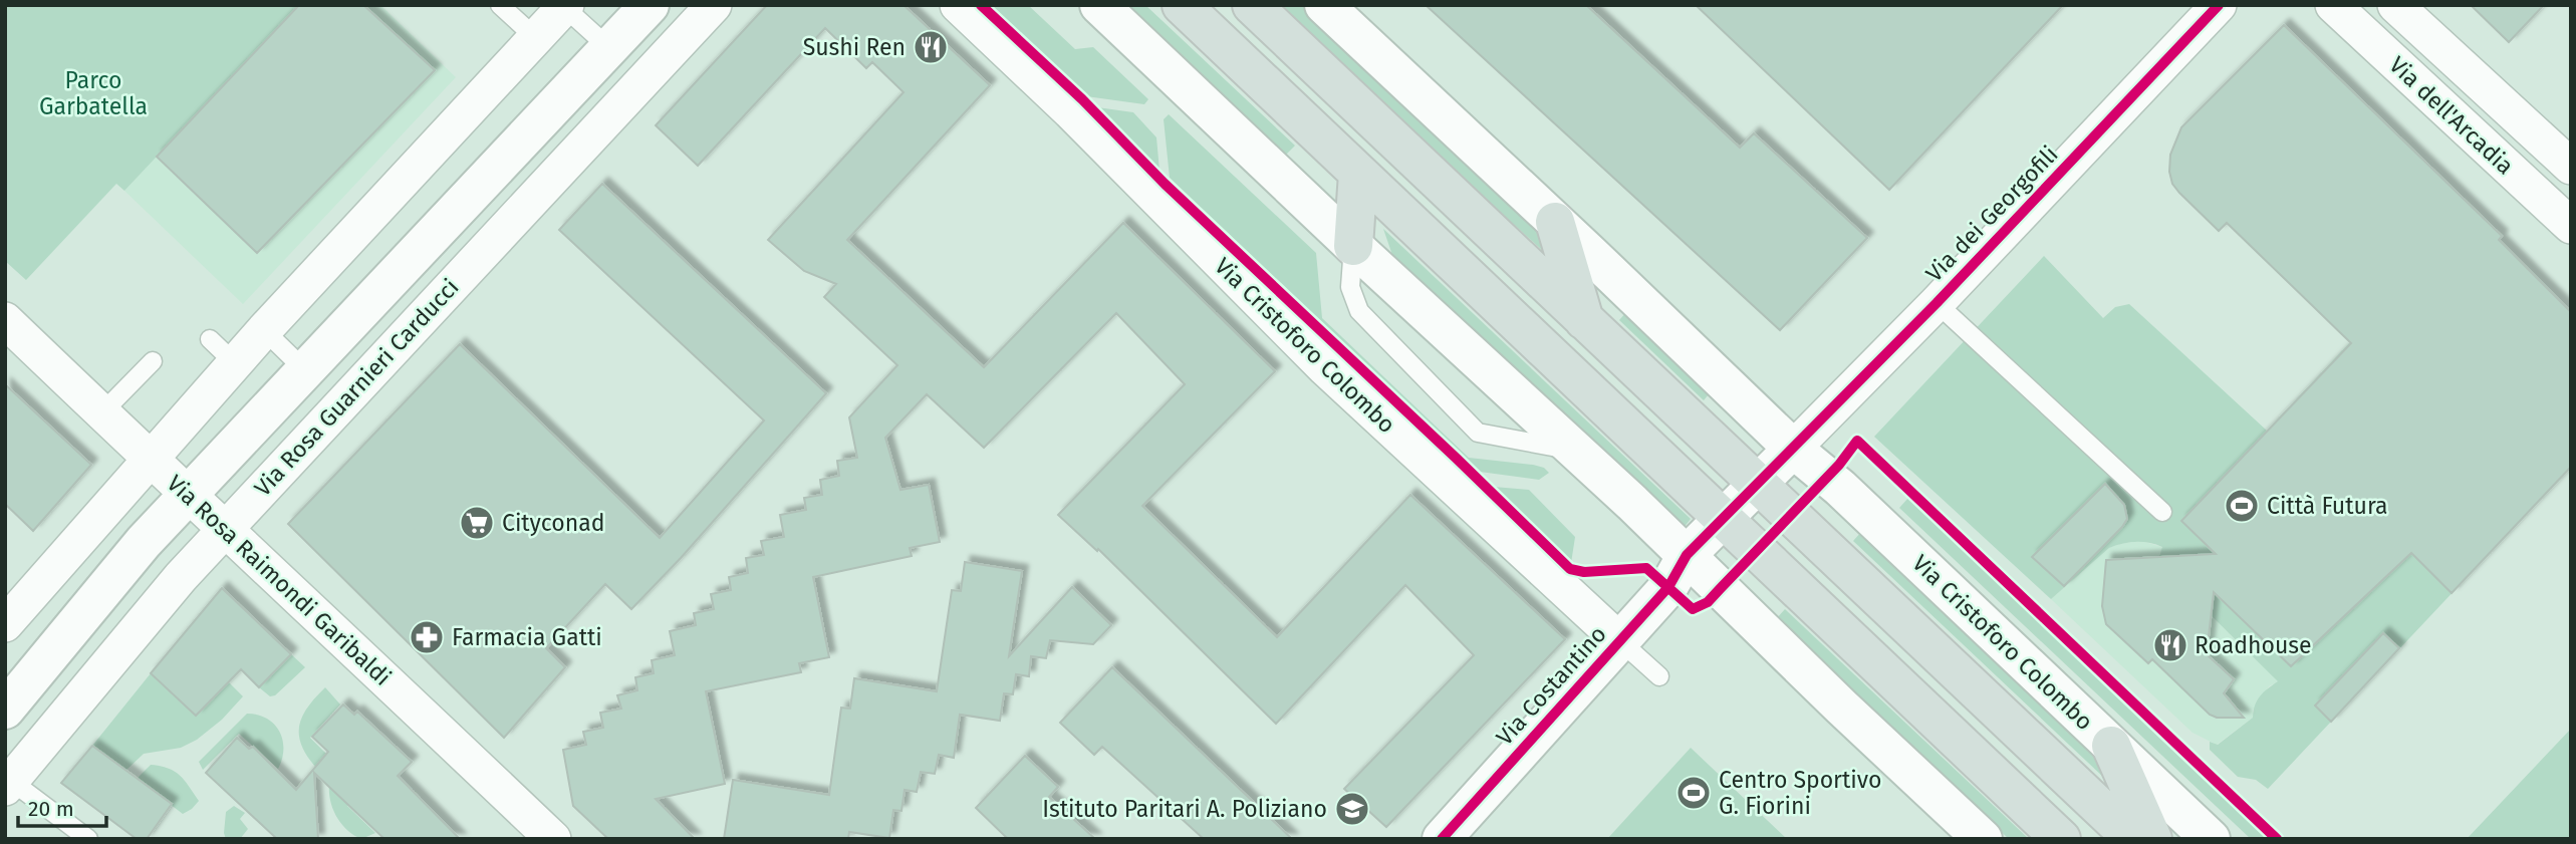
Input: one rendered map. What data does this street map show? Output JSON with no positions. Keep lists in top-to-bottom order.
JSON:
{
  "streets": {
    "main road": ["Via Cristoforo Colombo", "Via Costantino"],
    "street": [
      "Via dell'Arcadia",
      "Via dei Georgofili",
      "Via Rosa Guarnieri Carducci",
      "Via Rosa Raimondi Garibaldi"
    ]
  },
  "crossings": [
    ["Via dei Georgofili", "Via Cristoforo Colombo"],
    ["Via Cristoforo Colombo", "Via Costantino"],
    ["Via Rosa Guarnieri Carducci", "Via Rosa Raimondi Garibaldi"]
  ],
  "parks": ["Parco Garbatella"],
  "places": {
    "restaurant": ["Sushi Ren", "Roadhouse"],
    "sports": ["Città Futura", "Centro Sportivo G. Fiorini"],
    "supermarket": ["Cityconad"],
    "pharmacy": ["Farmacia Gatti"],
    "school or university": ["Istituto Paritari A. Poliziano"]
  },
  "scale_bar": "20 m"
}
